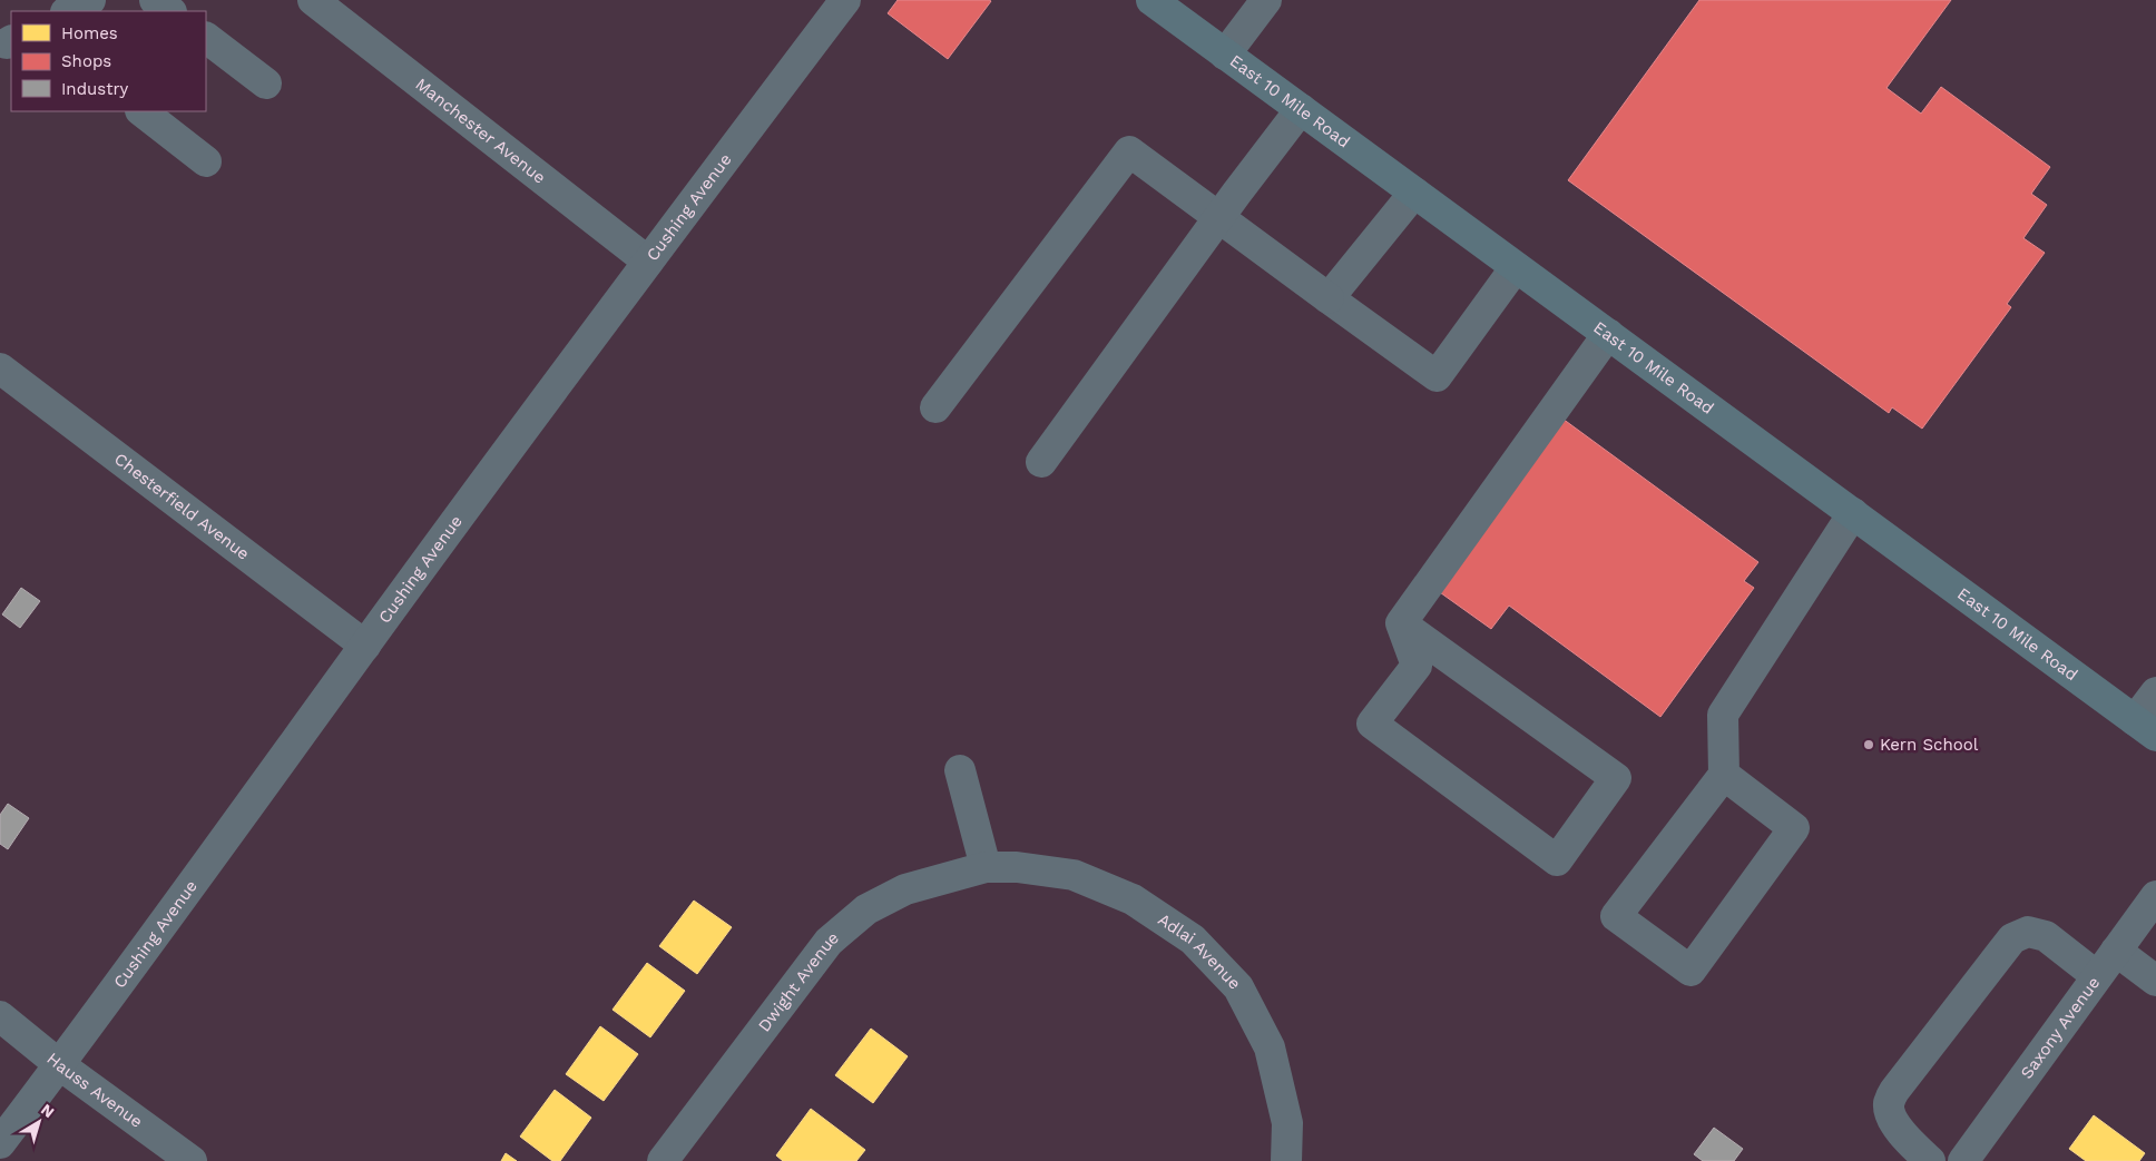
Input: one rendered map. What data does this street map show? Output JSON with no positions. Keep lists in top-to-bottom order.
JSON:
{
  "streets": {
    "main road": ["East 10 Mile Road"],
    "street": [
      "Manchester Avenue",
      "Cushing Avenue",
      "Chesterfield Avenue",
      "Adlai Avenue",
      "Dwight Avenue",
      "Saxony Avenue",
      "Hauss Avenue"
    ]
  },
  "crossings": [
    ["Manchester Avenue", "Cushing Avenue"],
    ["Cushing Avenue", "Chesterfield Avenue"],
    ["Cushing Avenue", "Hauss Avenue"],
    ["Adlai Avenue", "Dwight Avenue"]
  ],
  "places": ["Kern School"],
  "legend": ["Homes", "Shops", "Industry"],
  "north": "top right"
}
